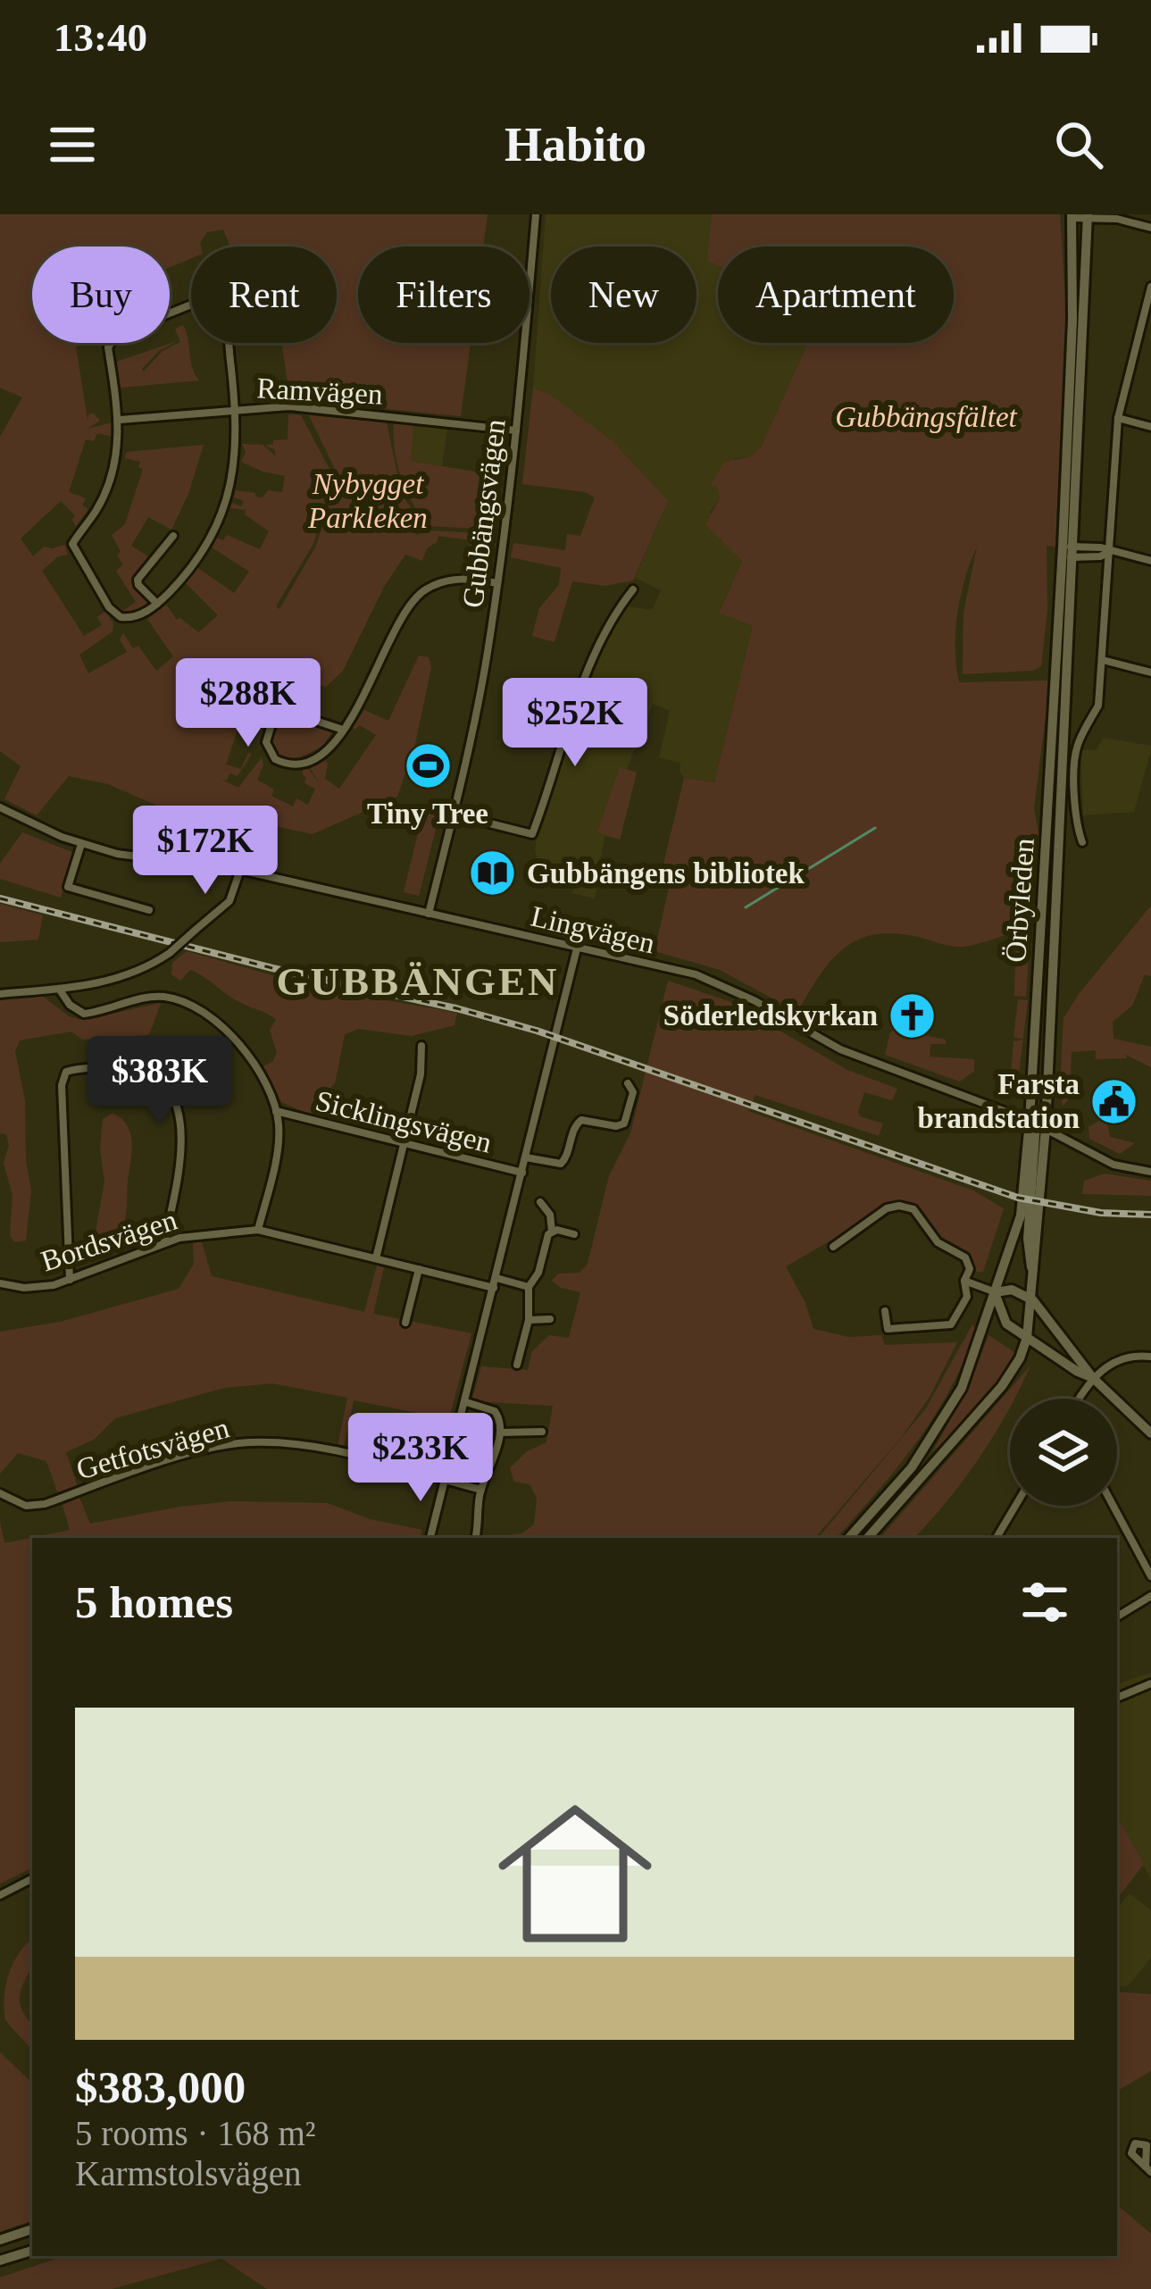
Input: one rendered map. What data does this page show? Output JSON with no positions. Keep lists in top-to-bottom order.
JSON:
{
  "streets": {
    "main road": ["Örbyleden"],
    "street": [
      "Ramvägen",
      "Gubbängsvägen",
      "Lingvägen",
      "Sicklingsvägen",
      "Bordsvägen",
      "Getfotsvägen"
    ]
  },
  "crossings": [
    ["Ramvägen", "Gubbängsvägen"],
    ["Gubbängsvägen", "Lingvägen"],
    ["Örbyleden", "Lingvägen"]
  ],
  "districts": ["GUBBÄNGEN"],
  "parks": ["Gubbängsfältet", "Nybygget Parkleken"],
  "places": {
    "sports": ["Tiny Tree"],
    "library": ["Gubbängens bibliotek"],
    "church": ["Söderledskyrkan"],
    "public building": ["Farsta brandstation"]
  },
  "page": {
    "status": "13:40",
    "header": "Habito",
    "chip": [
      "Buy",
      "Rent",
      "Filters",
      "New",
      "Apartment"
    ],
    "price": [
      "$288K",
      "$252K",
      "$172K",
      "$383K",
      "$233K"
    ],
    "heading": "5 homes",
    "list": [
      {
        "name": "$383,000",
        "note": "5 rooms · 168 m² · Karmstolsvägen"
      }
    ]
  }
}
